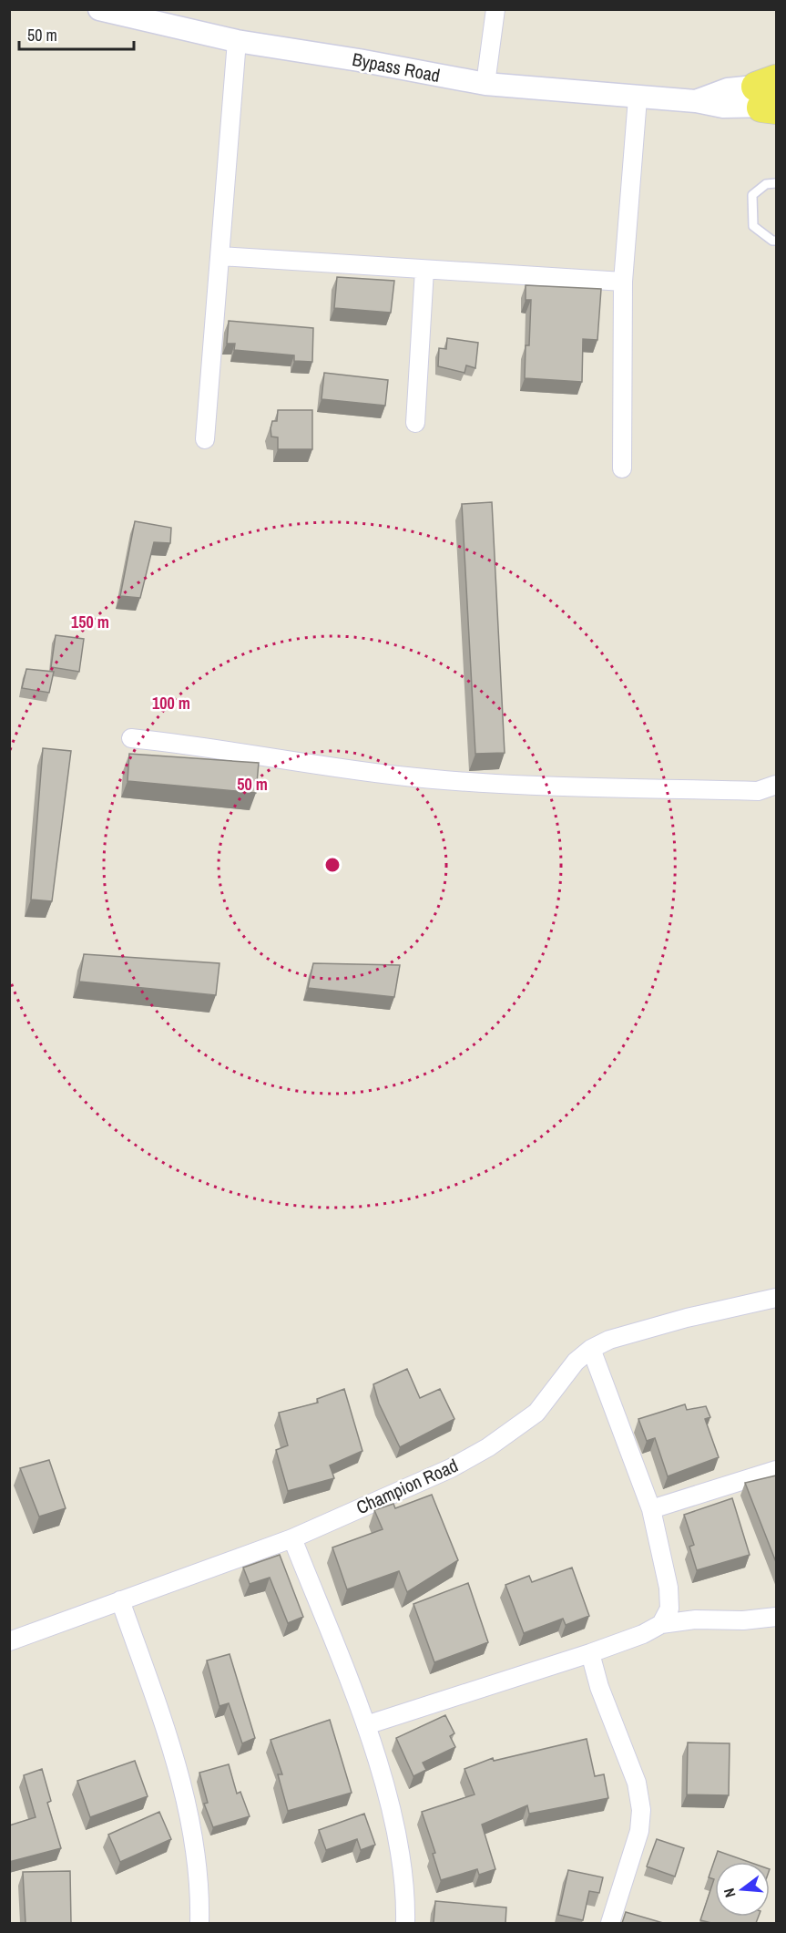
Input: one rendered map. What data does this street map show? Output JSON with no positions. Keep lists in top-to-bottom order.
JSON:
{
  "streets": {
    "street": ["Bypass Road", "Champion Road"]
  },
  "scale_bar": "50 m",
  "north": "left",
  "rings": ["150 m", "100 m", "50 m"]
}
